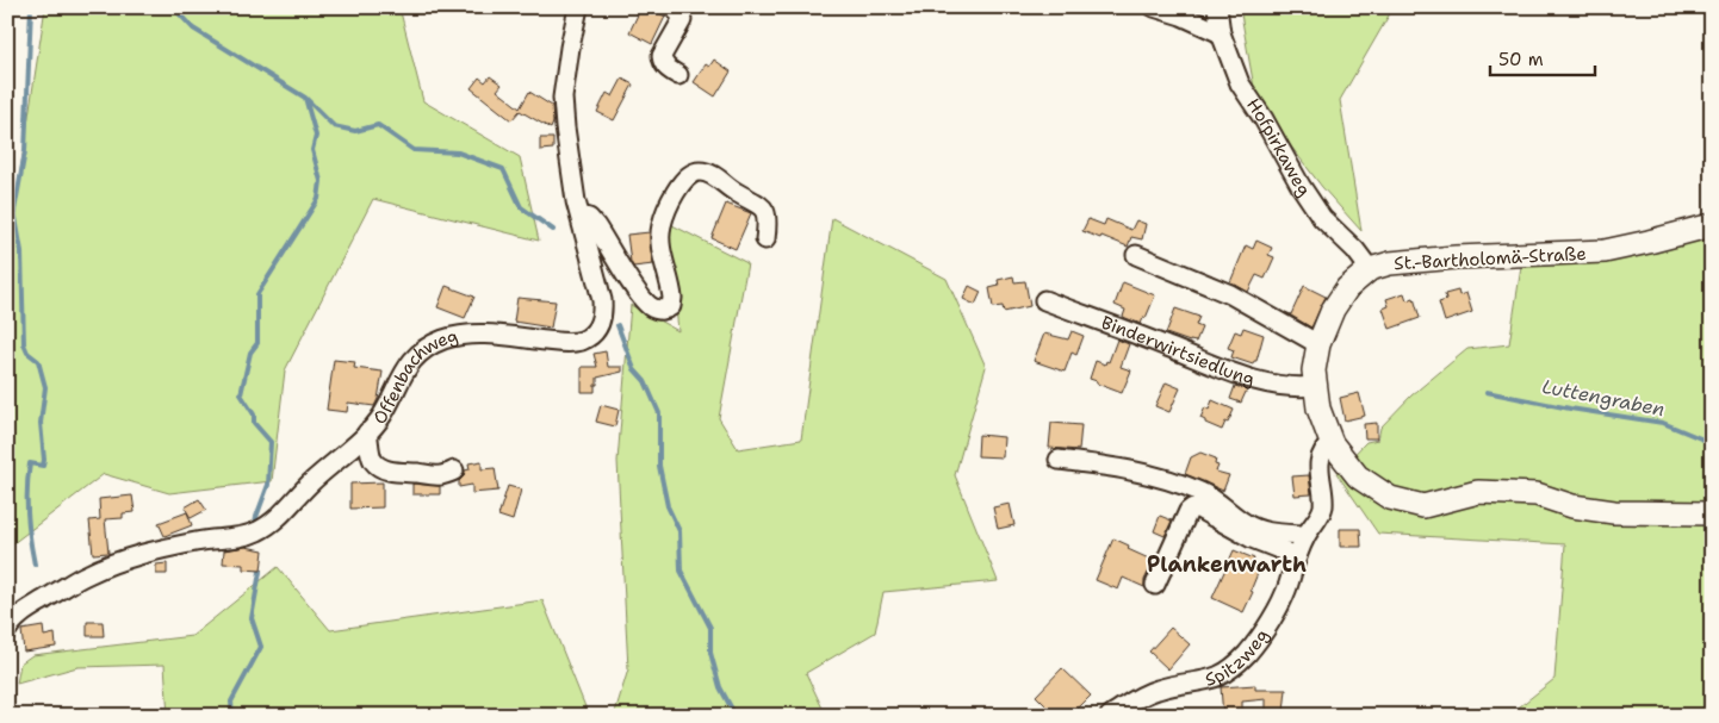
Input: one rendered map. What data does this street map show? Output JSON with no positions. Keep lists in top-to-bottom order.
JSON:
{
  "streets": {
    "main road": ["St.-Bartholomä-Straße"],
    "street": [
      "Hofpirkaweg",
      "Binderwirtsiedlung",
      "Offenbachweg",
      "Spitzweg"
    ]
  },
  "crossings": [
    ["Hofpirkaweg", "St.-Bartholomä-Straße"],
    ["St.-Bartholomä-Straße", "Binderwirtsiedlung"],
    ["St.-Bartholomä-Straße", "Spitzweg"]
  ],
  "districts": ["Plankenwarth"],
  "water": ["Luttengraben"],
  "scale_bar": "50 m"
}
